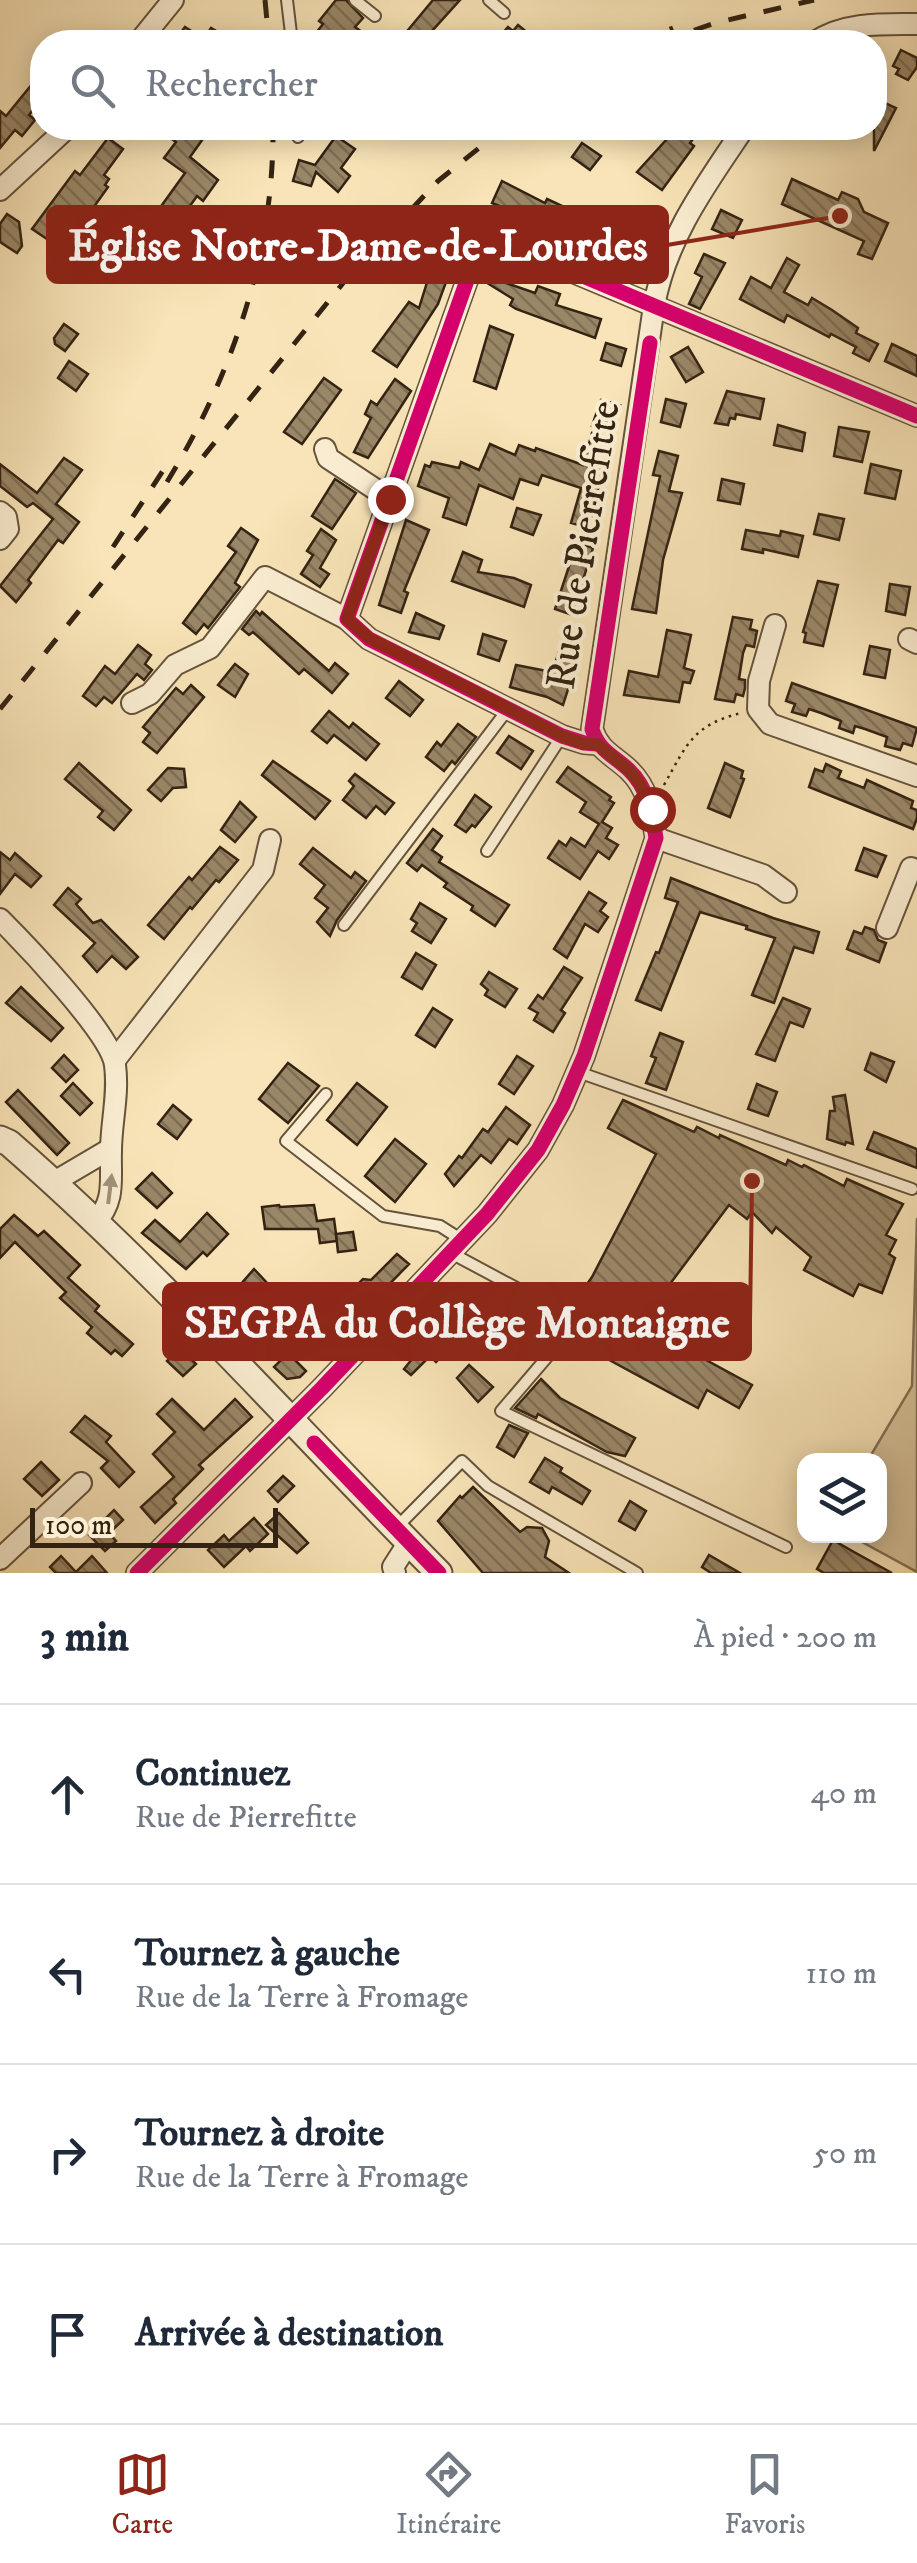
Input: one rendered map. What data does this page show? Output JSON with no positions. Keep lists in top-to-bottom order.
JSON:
{
  "streets": {
    "street": ["Rue de Pierrefitte"]
  },
  "places": ["Église Notre-Dame-de-Lourdes", "SEGPA du Collège Montaigne"],
  "scale_bar": "100 m",
  "page": {
    "search": "Rechercher",
    "scale": "100 m",
    "heading": ["3 min", "À pied · 200 m"],
    "list": [
      ["Continuez", "Rue de Pierrefitte", "40 m"],
      ["Tournez à gauche", "Rue de la Terre à Fromage", "110 m"],
      ["Tournez à droite", "Rue de la Terre à Fromage", "50 m"],
      "Arrivée à destination"
    ],
    "nav": ["Carte", "Itinéraire", "Favoris"]
  }
}
